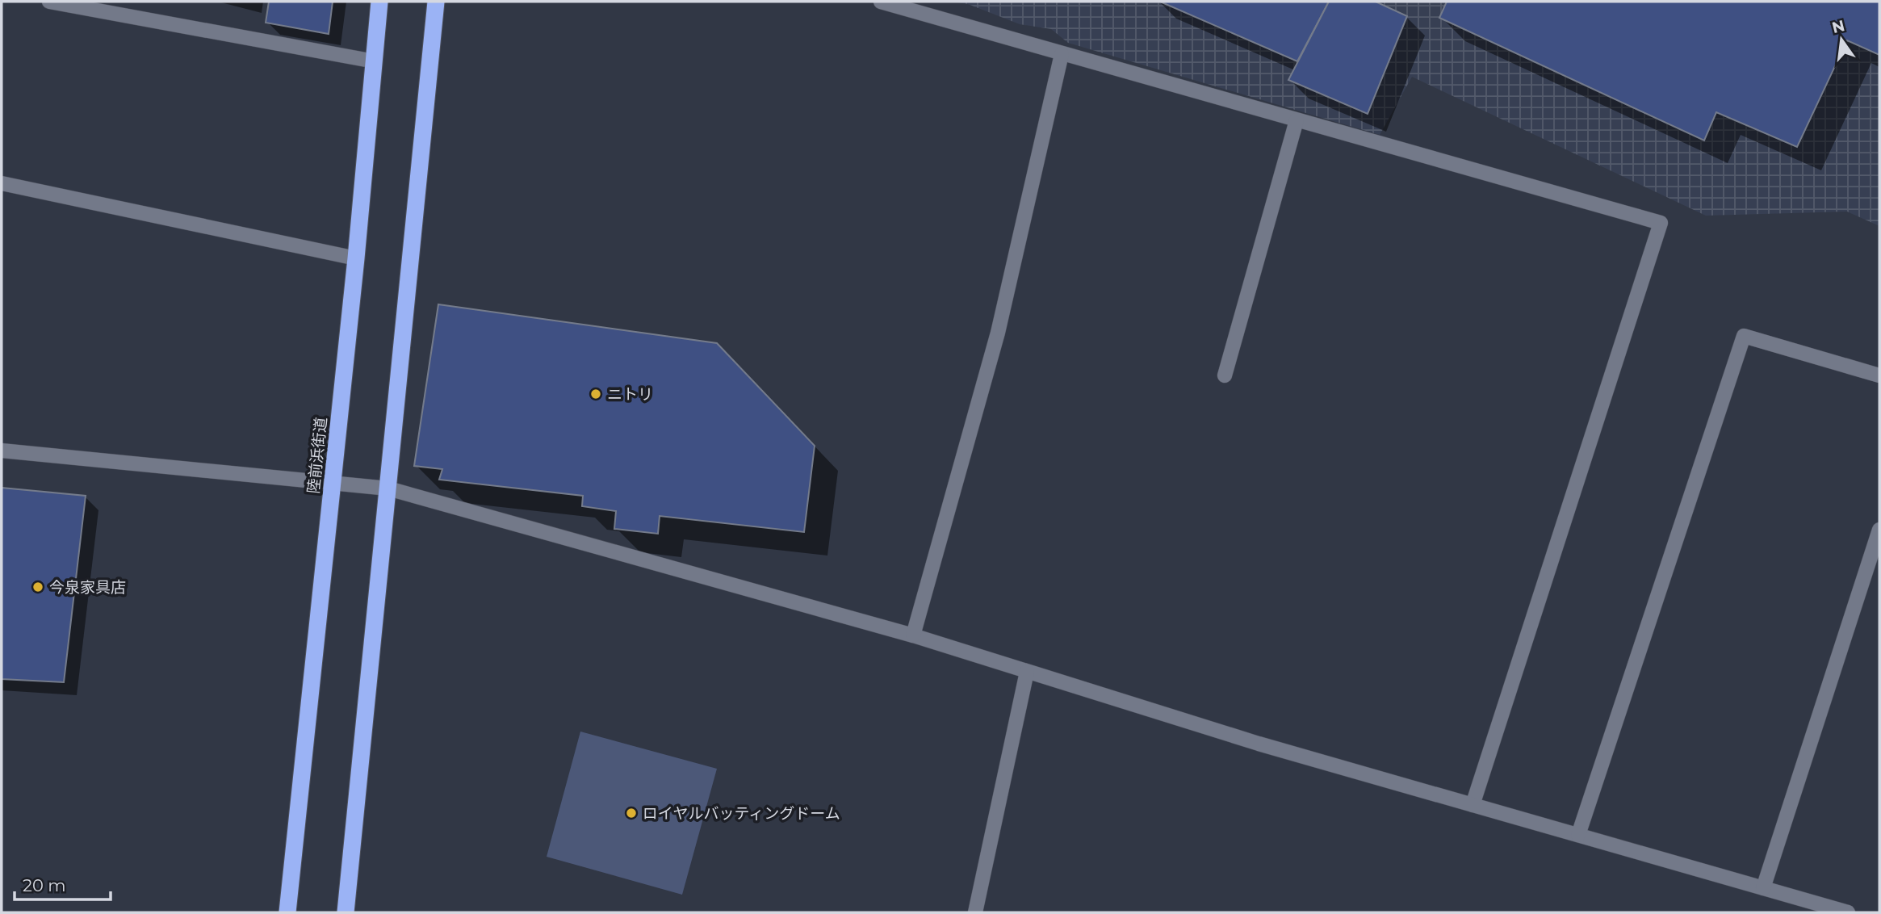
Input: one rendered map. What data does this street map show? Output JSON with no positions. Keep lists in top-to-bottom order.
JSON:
{
  "streets": {
    "highway": ["陸前浜街道"]
  },
  "places": ["ニトリ", "今泉家具店", "ロイヤルバッティングドーム"],
  "scale_bar": "20 m",
  "north": "top"
}
